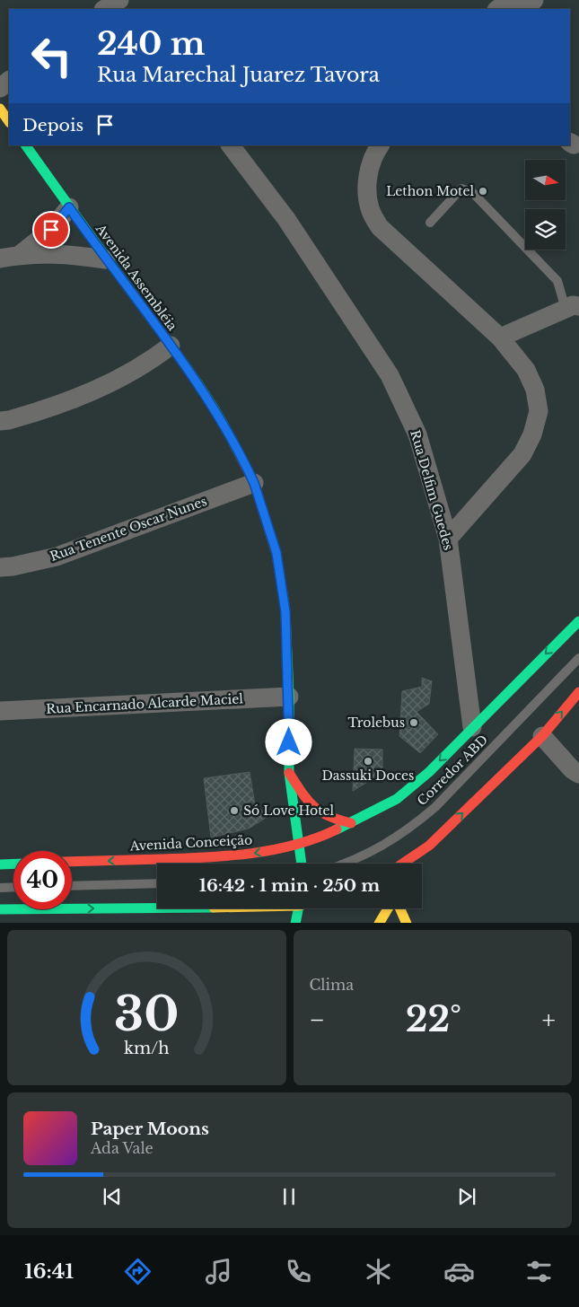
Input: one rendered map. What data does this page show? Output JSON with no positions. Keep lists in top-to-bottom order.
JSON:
{
  "streets": {
    "main road": ["Avenida Assembléia", "Avenida Conceição"],
    "street": ["Rua Delfim Guedes", "Rua Tenente Oscar Nunes", "Rua Encarnado Alcarde Maciel"],
    "lane": ["Corredor ABD"]
  },
  "crossings": [
    ["Avenida Assembléia", "Rua Tenente Oscar Nunes"],
    ["Avenida Assembléia", "Rua Encarnado Alcarde Maciel"],
    ["Avenida Assembléia", "Avenida Conceição"],
    ["Rua Delfim Guedes", "Avenida Conceição"]
  ],
  "places": [
    "Lethon Motel",
    "Trolebus",
    "Dassuki Doces",
    "Só Love Hotel"
  ],
  "north": "right",
  "page": {
    "turn": ["240 m", "Rua Marechal Juarez Tavora"],
    "then": "Depois",
    "limit": "40",
    "trip": "16:42 · 1 min · 250 m",
    "tile": "Clima",
    "heat": ["−", "22°", "+"],
    "song": ["Paper Moons", "Ada Vale"],
    "tabs": "16:41",
    "gauge": ["30", "km/h"]
  }
}
